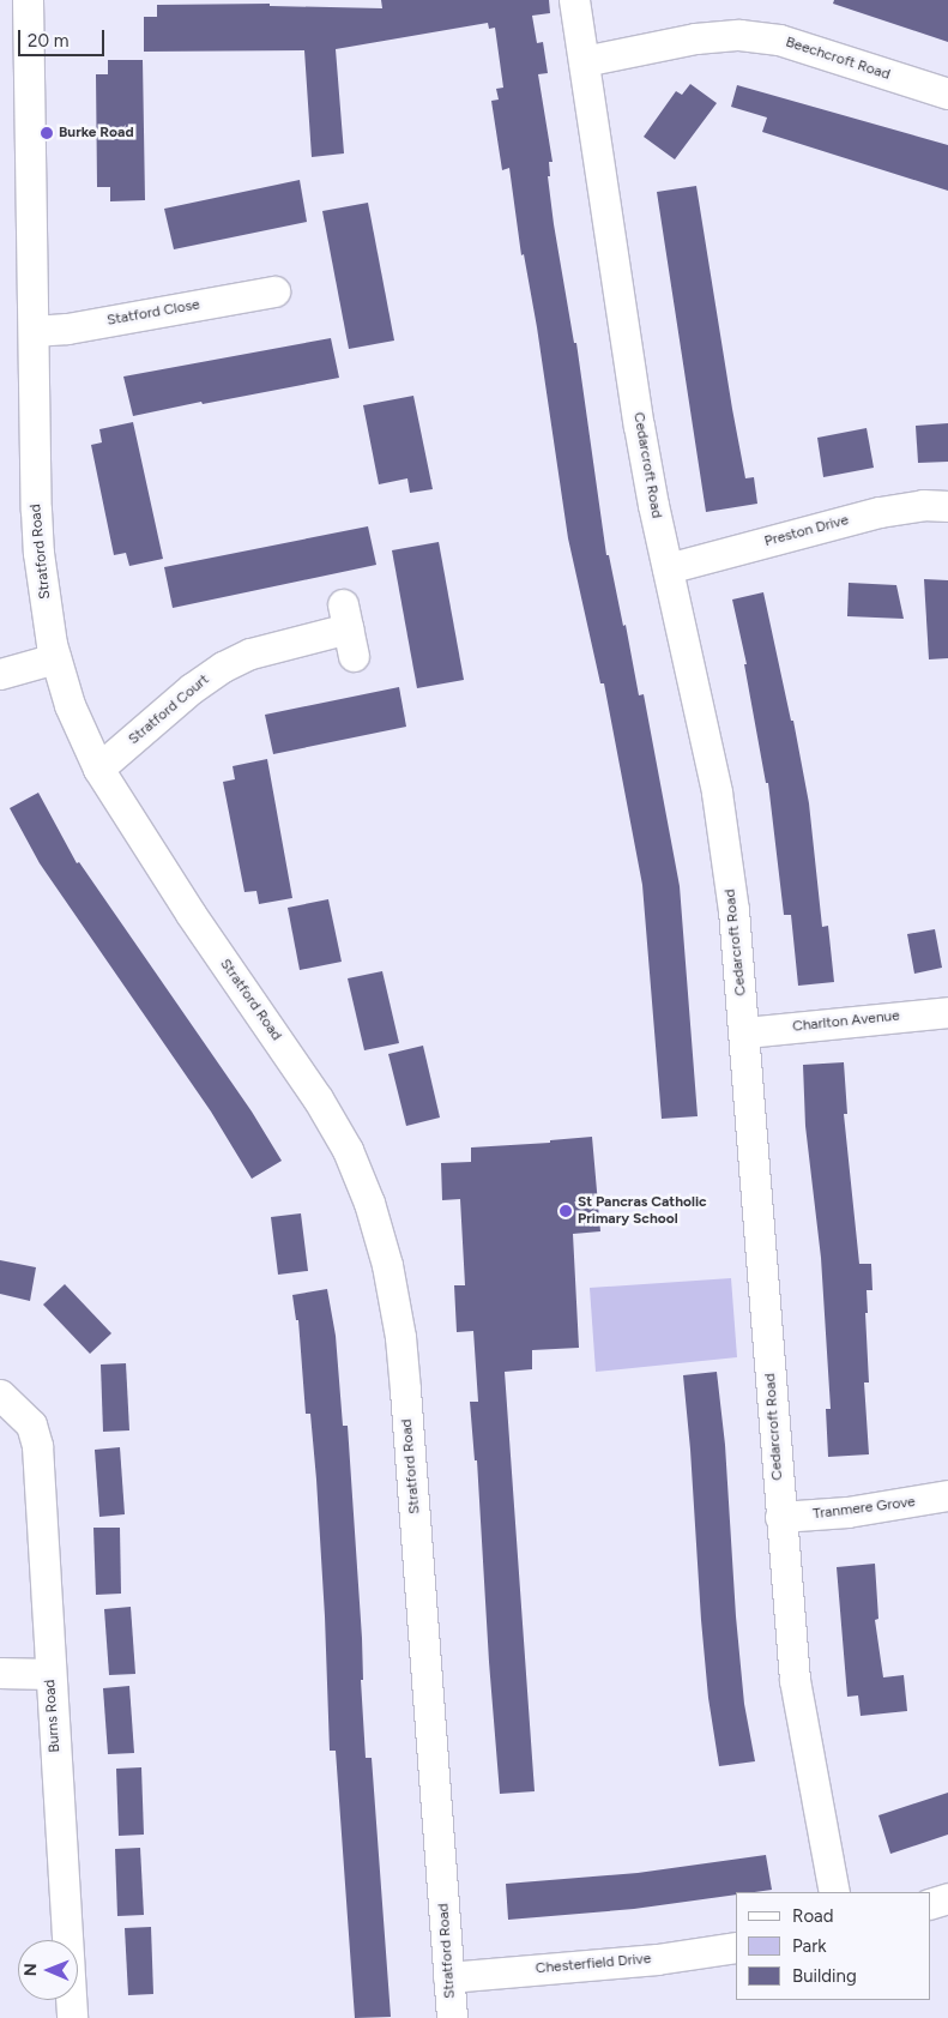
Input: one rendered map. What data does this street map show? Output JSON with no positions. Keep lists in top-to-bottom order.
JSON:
{
  "streets": {
    "street": [
      "Beechcroft Road",
      "Statford Close",
      "Cedarcroft Road",
      "Preston Drive",
      "Stratford Road",
      "Stratford Court",
      "Charlton Avenue",
      "Tranmere Grove",
      "Burns Road",
      "Chesterfield Drive"
    ]
  },
  "crossings": [
    ["Beechcroft Road", "Cedarcroft Road"],
    ["Statford Close", "Stratford Road"],
    ["Cedarcroft Road", "Preston Drive"],
    ["Cedarcroft Road", "Charlton Avenue"],
    ["Cedarcroft Road", "Tranmere Grove"],
    ["Stratford Road", "Stratford Court"],
    ["Stratford Road", "Chesterfield Drive"]
  ],
  "places": ["Burke Road", "St Pancras Catholic Primary School"],
  "legend": ["Road", "Park", "Building"],
  "scale_bar": "20 m",
  "north": "left"
}
